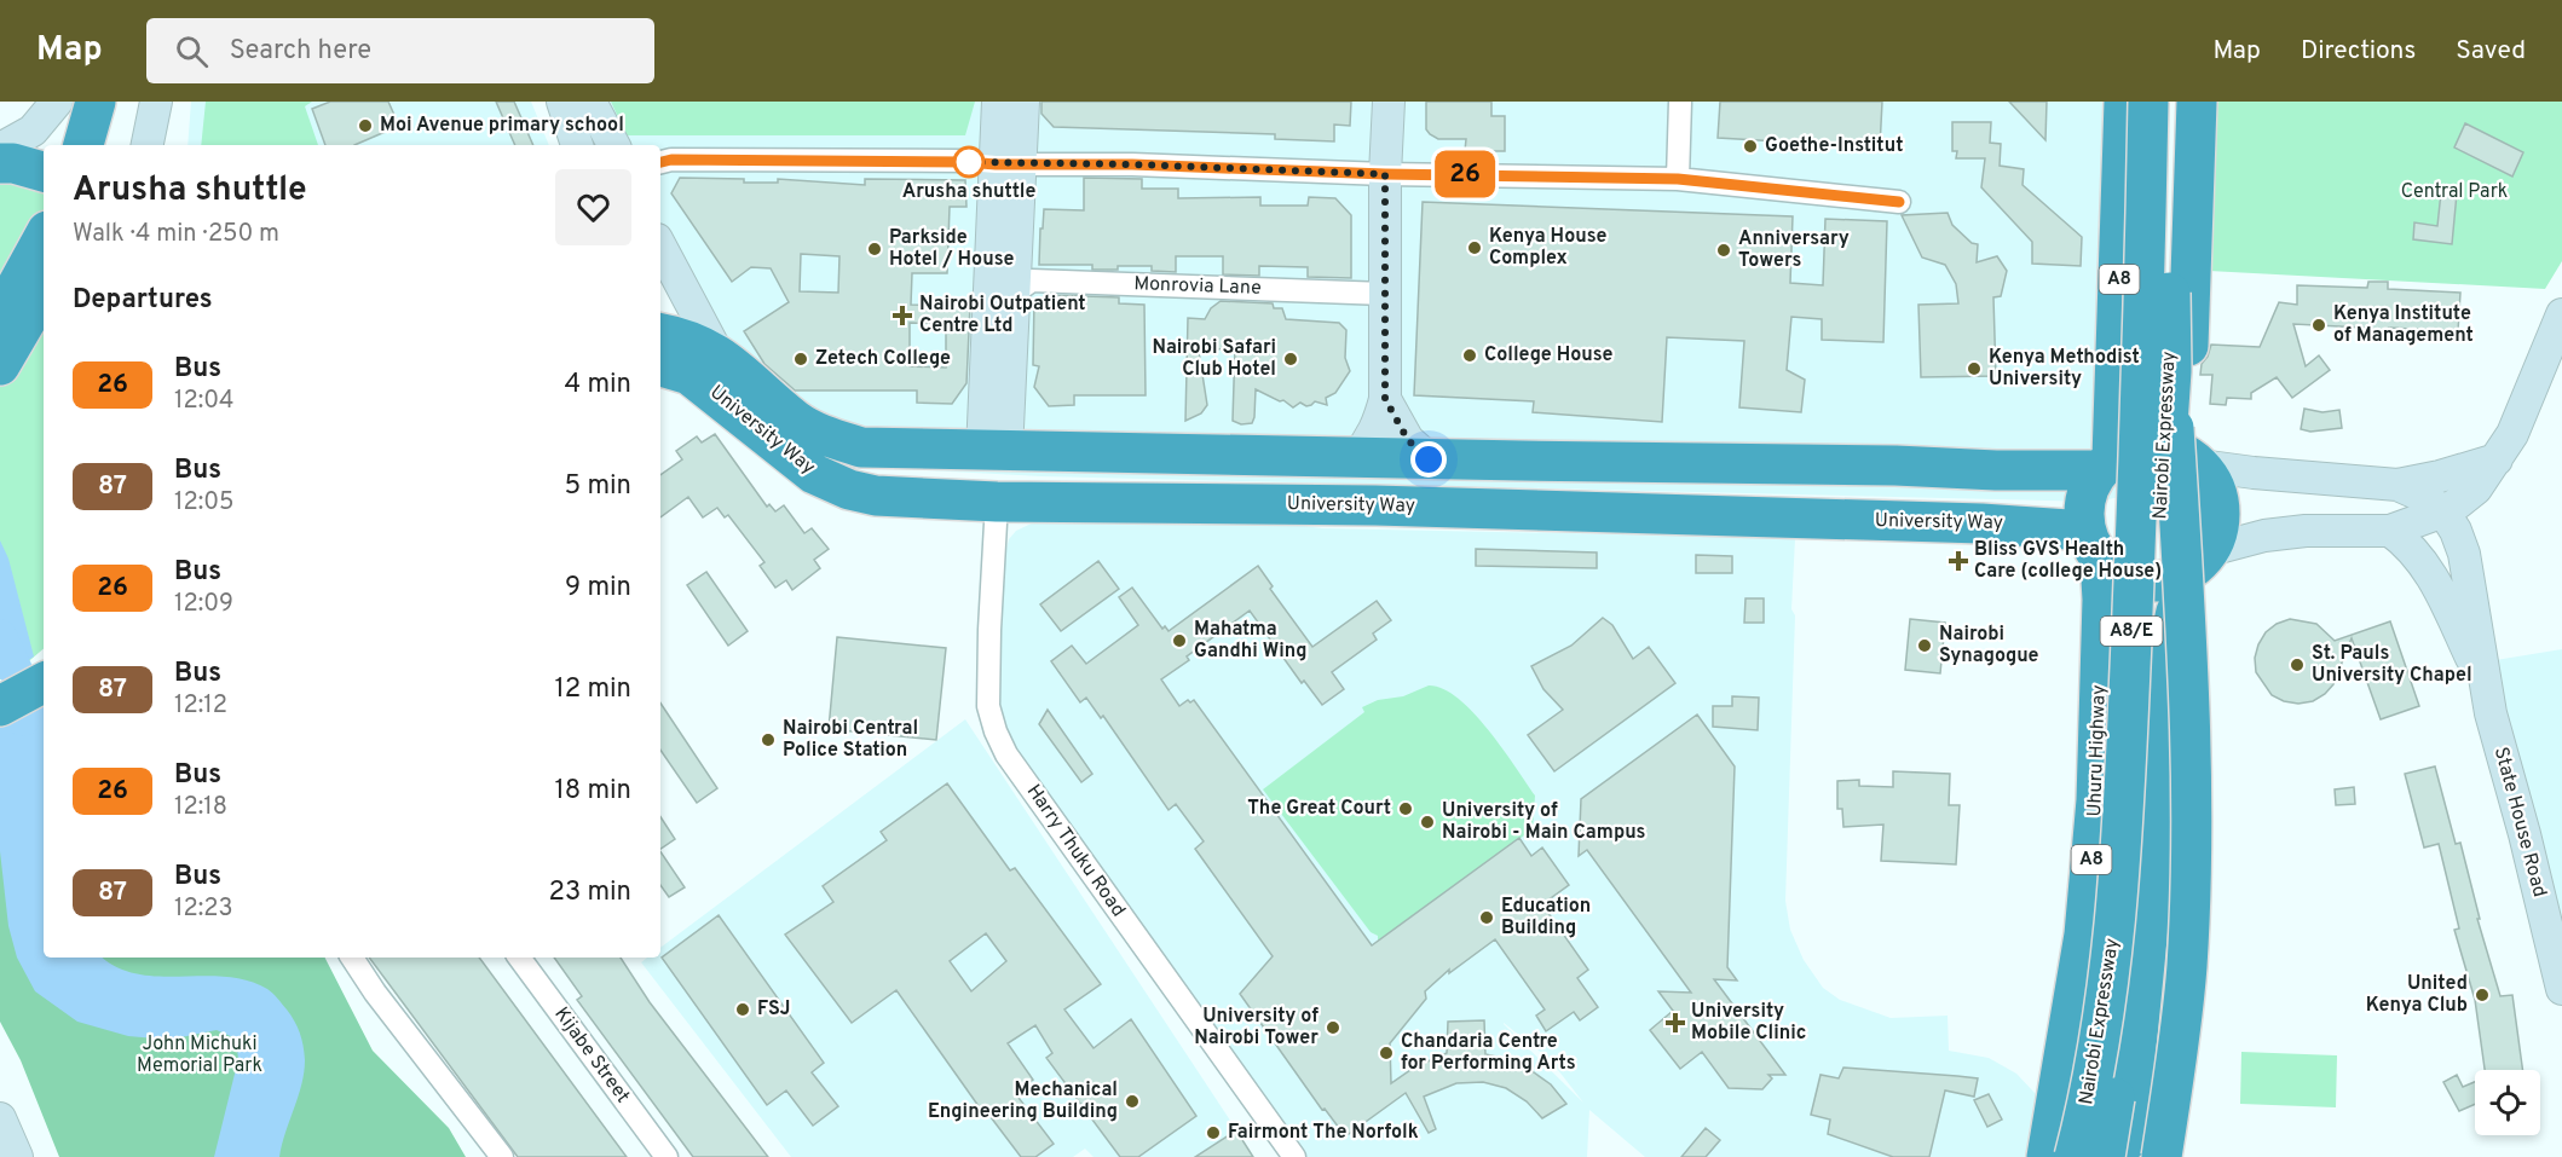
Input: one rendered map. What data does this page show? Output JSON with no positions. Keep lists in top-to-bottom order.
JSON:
{
  "streets": {
    "highway": [
      "A8",
      "University Way",
      "Nairobi Expressway",
      "A8/E",
      "Uhuru Highway"
    ],
    "street": [
      "Monrovia Lane",
      "State House Road",
      "Harry Thuku Road",
      "Kijabe Street"
    ]
  },
  "crossings": [
    ["A8", "University Way"],
    ["A8", "Uhuru Highway"],
    ["University Way", "Uhuru Highway"],
    ["University Way", "Harry Thuku Road"]
  ],
  "parks": ["Central Park", "John Michuki Memorial Park"],
  "places": {
    "other": [
      "Moi Avenue primary school",
      "Goethe-Institut",
      "Arusha shuttle",
      "Kenya House Complex",
      "Parkside Hotel / House",
      "Anniversary Towers",
      "Kenya Institute of Management",
      "College House",
      "Zetech College",
      "Nairobi Safari Club Hotel",
      "Kenya Methodist University",
      "Mahatma Gandhi Wing",
      "Nairobi Synagogue",
      "St. Pauls University Chapel",
      "Nairobi Central Police Station",
      "The Great Court",
      "University of Nairobi - Main Campus",
      "Education Building",
      "United Kenya Club",
      "FSJ",
      "University of Nairobi Tower",
      "Chandaria Centre for Performing Arts",
      "Mechanical Engineering Building",
      "Fairmont The Norfolk"
    ],
    "health": ["Nairobi Outpatient Centre Ltd", "Bliss GVS Health Care (college House)", "University Mobile Clinic"]
  },
  "lines": ["bus line 26"],
  "page": {
    "header": "Map",
    "search": "Search here",
    "nav": ["Map", "Directions", "Saved"],
    "on_map": "26",
    "heading": [
      ["Arusha shuttle", "Walk · 4 min · 250 m"],
      "Departures"
    ],
    "list": [
      {
        "mark": "26",
        "name": "Bus",
        "note": "12:04",
        "value": "4 min"
      },
      {
        "mark": "87",
        "name": "Bus",
        "note": "12:05",
        "value": "5 min"
      },
      {
        "mark": "26",
        "name": "Bus",
        "note": "12:09",
        "value": "9 min"
      },
      {
        "mark": "87",
        "name": "Bus",
        "note": "12:12",
        "value": "12 min"
      },
      {
        "mark": "26",
        "name": "Bus",
        "note": "12:18",
        "value": "18 min"
      },
      {
        "mark": "87",
        "name": "Bus",
        "note": "12:23",
        "value": "23 min"
      }
    ]
  }
}
